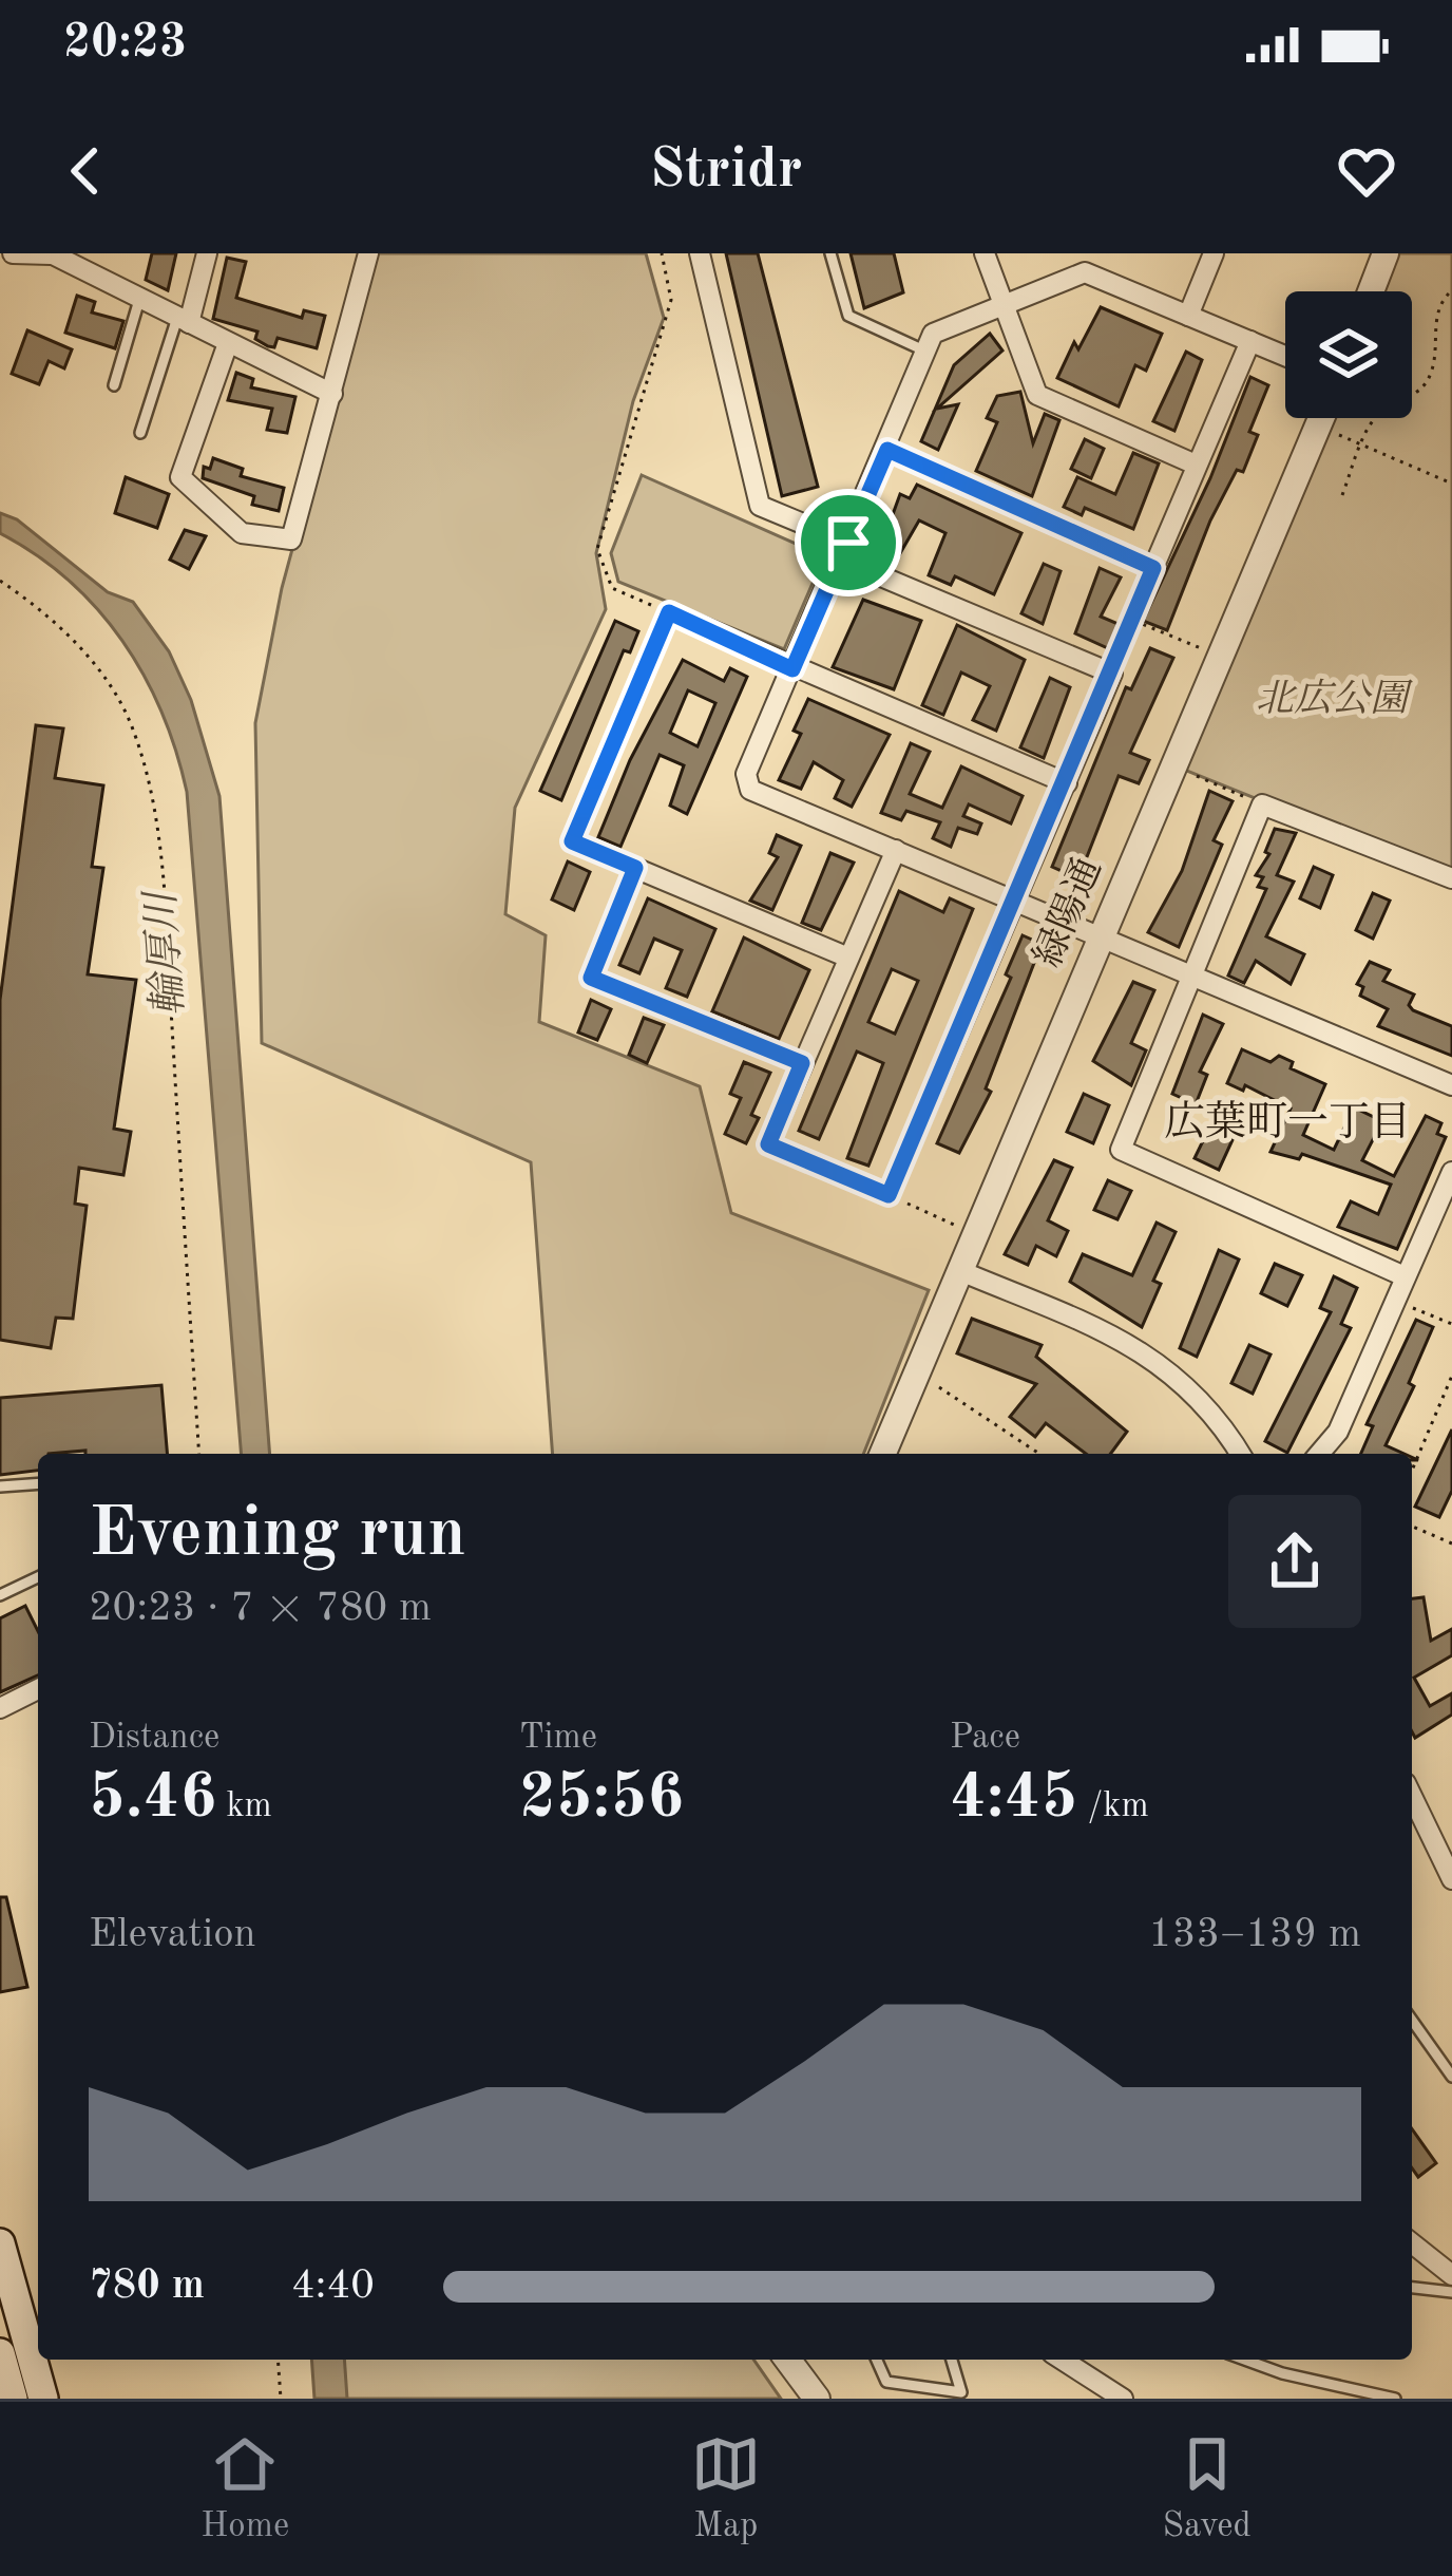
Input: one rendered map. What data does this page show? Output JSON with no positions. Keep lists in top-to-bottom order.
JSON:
{
  "streets": {
    "street": ["緑陽通"]
  },
  "districts": ["広葉町一丁目"],
  "water": ["輪厚川"],
  "parks": ["北広公園"],
  "page": {
    "status": "20:23",
    "header": "Stridr",
    "heading": ["Evening run", "20:23 · 7 × 780 m"],
    "stats": [
      ["Distance", "5.46 km"],
      ["Time", "25:56"],
      ["Pace", "4:45 /km"]
    ],
    "chart": ["Elevation", "133–139 m"],
    "list": [
      {
        "name": "780 m",
        "note": "4:40"
      }
    ],
    "tabs": ["Home", "Map", "Saved"]
  }
}
